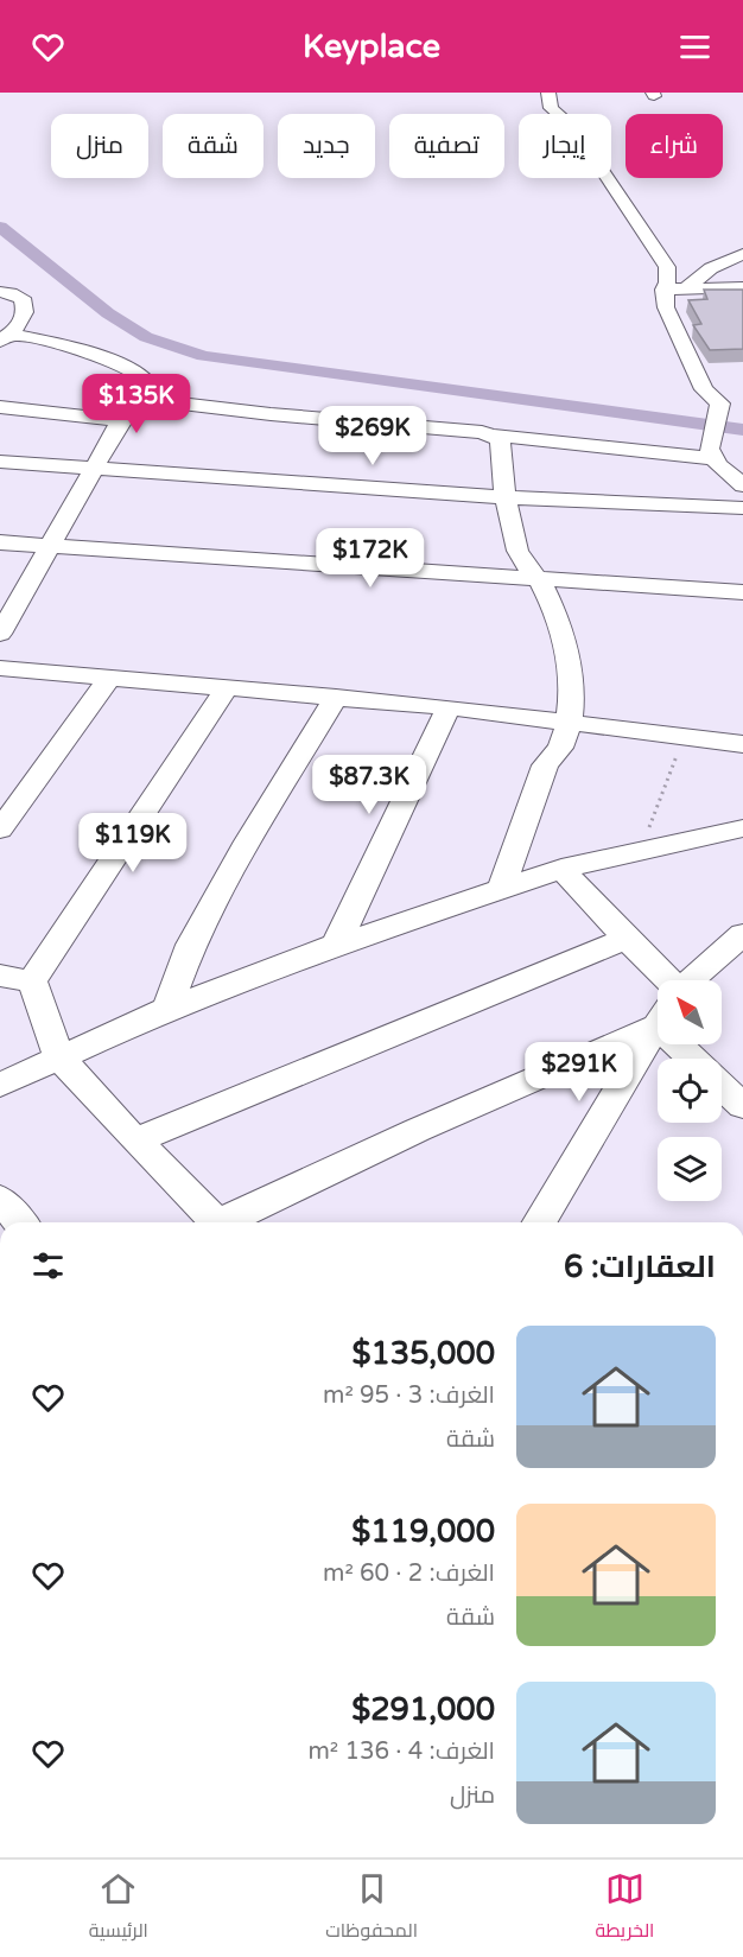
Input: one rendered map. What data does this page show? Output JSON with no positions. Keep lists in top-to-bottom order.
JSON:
{
  "north": "top left",
  "page": {
    "header": "Keyplace",
    "chip": [
      "شراء",
      "إيجار",
      "تصفية",
      "جديد",
      "شقة",
      "منزل"
    ],
    "price": [
      "$135K",
      "$269K",
      "$172K",
      "$87.3K",
      "$119K",
      "$291K"
    ],
    "heading": "العقارات: 6",
    "list": [
      {
        "name": "$135,000",
        "note": "الغرف: 3 · 95 m² · شقة"
      },
      {
        "name": "$119,000",
        "note": "الغرف: 2 · 60 m² · شقة"
      },
      {
        "name": "$291,000",
        "note": "الغرف: 4 · 136 m² · منزل"
      }
    ],
    "tabs": ["الخريطة", "المحفوظات", "الرئيسية"]
  }
}
